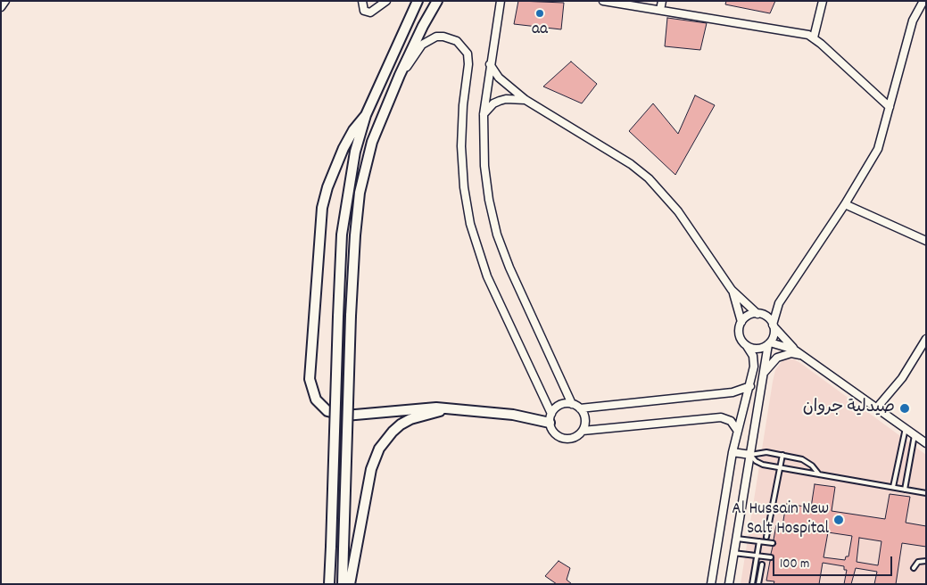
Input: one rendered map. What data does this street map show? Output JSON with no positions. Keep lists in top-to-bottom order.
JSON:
{
  "places": ["aa", "صيدلية جروان", "Al Hussain New Salt Hospital"],
  "scale_bar": "100 m"
}
